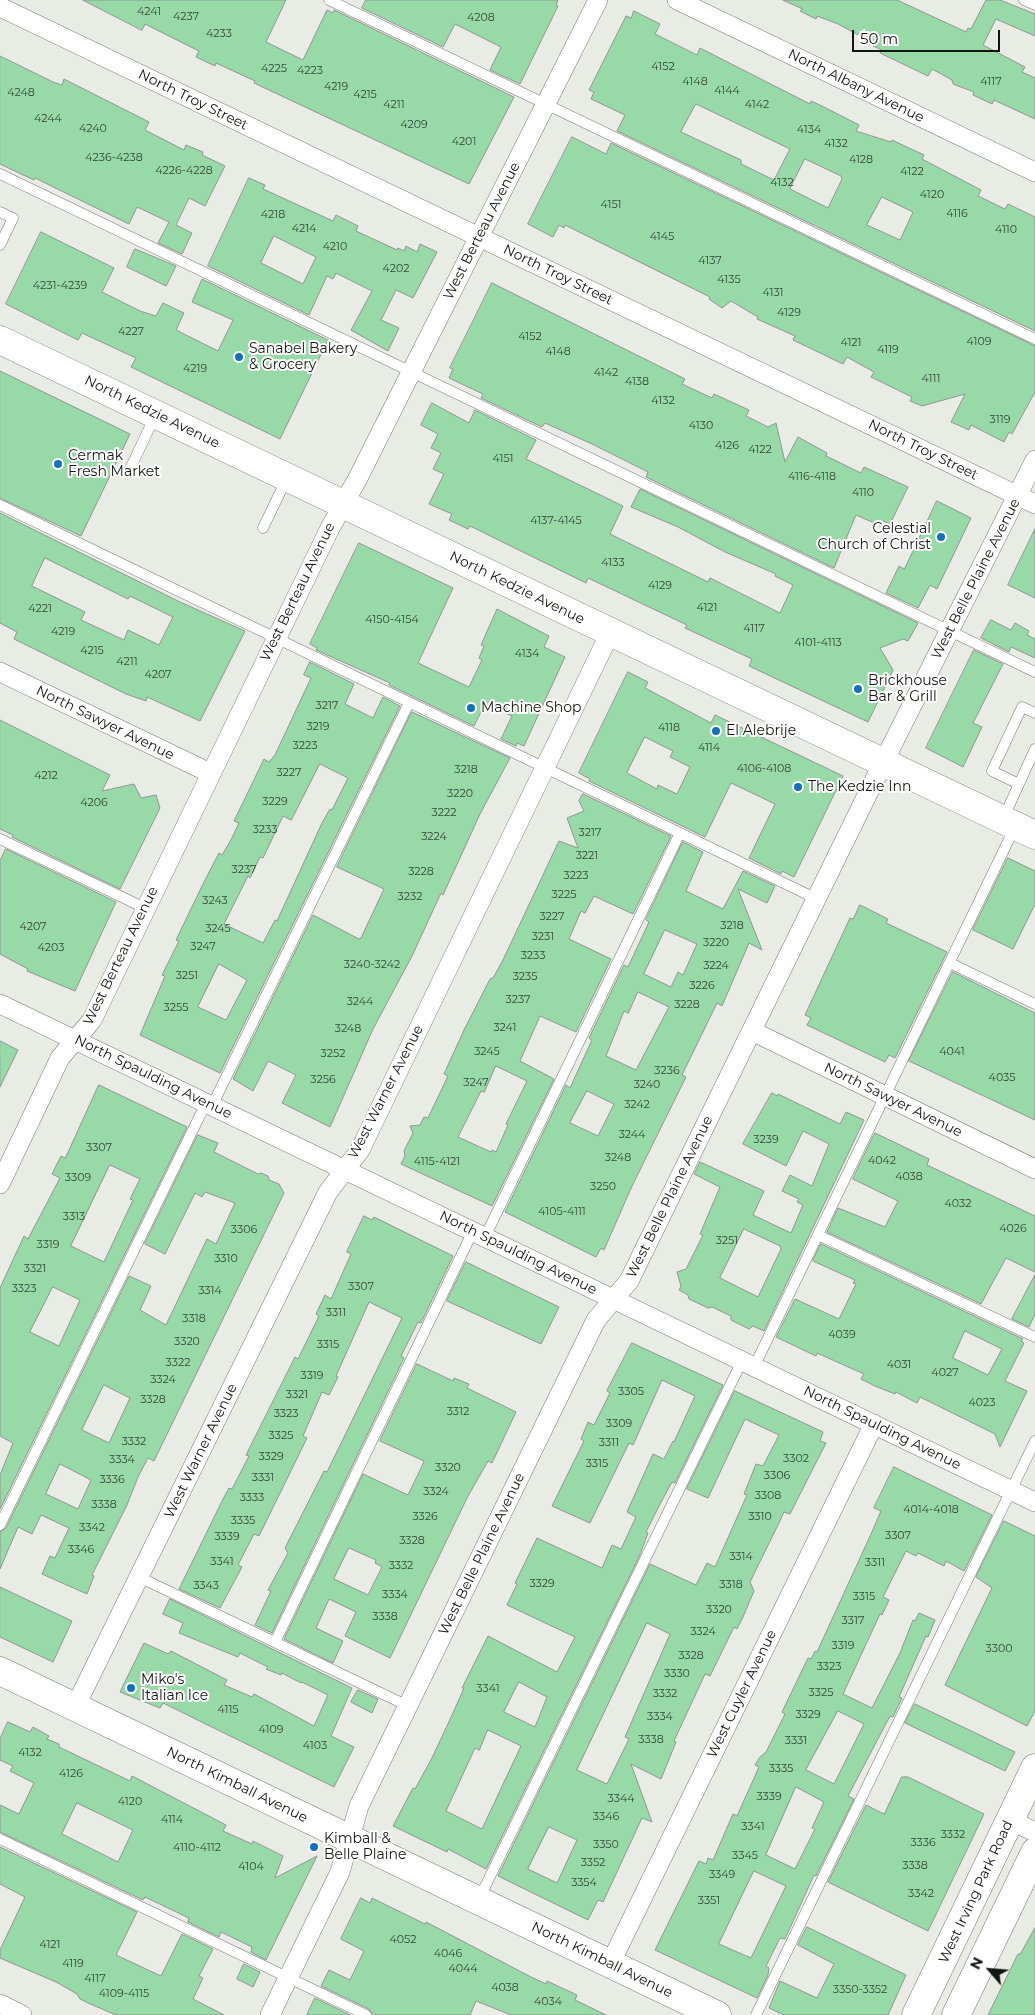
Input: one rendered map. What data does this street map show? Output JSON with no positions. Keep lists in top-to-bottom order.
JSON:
{
  "streets": {
    "main road": ["North Kedzie Avenue", "North Kimball Avenue", "West Irving Park Road"],
    "street": [
      "North Albany Avenue",
      "North Troy Street",
      "West Berteau Avenue",
      "West Belle Plaine Avenue",
      "North Sawyer Avenue",
      "North Spaulding Avenue",
      "West Warner Avenue",
      "West Cuyler Avenue"
    ]
  },
  "crossings": [
    ["North Troy Street", "West Berteau Avenue"],
    ["North Troy Street", "West Belle Plaine Avenue"],
    ["West Berteau Avenue", "North Kedzie Avenue"],
    ["West Berteau Avenue", "North Sawyer Avenue"],
    ["West Berteau Avenue", "North Spaulding Avenue"],
    ["North Kedzie Avenue", "West Belle Plaine Avenue"],
    ["North Kedzie Avenue", "West Warner Avenue"],
    ["West Belle Plaine Avenue", "North Sawyer Avenue"],
    ["West Belle Plaine Avenue", "North Spaulding Avenue"],
    ["West Belle Plaine Avenue", "North Kimball Avenue"],
    ["North Spaulding Avenue", "West Warner Avenue"],
    ["North Spaulding Avenue", "West Cuyler Avenue"],
    ["West Warner Avenue", "North Kimball Avenue"],
    ["West Cuyler Avenue", "North Kimball Avenue"]
  ],
  "places": [
    "Sanabel Bakery & Grocery",
    "Cermak Fresh Market",
    "Celestial Church of Christ",
    "Brickhouse Bar & Grill",
    "Machine Shop",
    "El Alebrije",
    "The Kedzie Inn",
    "Miko's Italian Ice",
    "Kimball & Belle Plaine"
  ],
  "house_numbers": [
    "4241",
    "4237",
    "4208",
    "4233",
    "4152",
    "4225",
    "4223",
    "4148",
    "4117",
    "4219",
    "4144",
    "4248",
    "4215",
    "4211",
    "4142",
    "4244",
    "4209",
    "4240",
    "4134",
    "4201",
    "4132",
    "4236-4238",
    "4128",
    "4226-4228",
    "4122",
    "4132",
    "4120",
    "4151",
    "4116",
    "4218",
    "4214",
    "4110",
    "4145",
    "4210",
    "4137",
    "4202",
    "4135",
    "4231-4239",
    "4131",
    "4129",
    "4227",
    "4152",
    "4109",
    "4121",
    "4119",
    "4148",
    "4219",
    "4142",
    "4111",
    "4138",
    "4132",
    "3119",
    "4130",
    "4126",
    "4122",
    "4151",
    "4116-4118",
    "4110",
    "4137-4145",
    "4133",
    "4129",
    "4121",
    "4221",
    "4150-4154",
    "4117",
    "4219",
    "4101-4113",
    "4215",
    "4134",
    "4211",
    "4207",
    "3217",
    "3219",
    "4118",
    "3223",
    "4114",
    "4106-4108",
    "3218",
    "3227",
    "4212",
    "3220",
    "3229",
    "4206",
    "3222",
    "3233",
    "3217",
    "3224",
    "3221",
    "3237",
    "3228",
    "3223",
    "3225",
    "3232",
    "3243",
    "3227",
    "3218",
    "4207",
    "3245",
    "3231",
    "3220",
    "3247",
    "4203",
    "3233",
    "3240-3242",
    "3224",
    "3251",
    "3235",
    "3226",
    "3237",
    "3244",
    "3228",
    "3255",
    "3241",
    "3248",
    "3245",
    "4041",
    "3252",
    "3236",
    "4035",
    "3256",
    "3247",
    "3240",
    "3242",
    "3244",
    "3239",
    "3307",
    "3248",
    "4042",
    "4115-4121",
    "4038",
    "3309",
    "3250",
    "4032",
    "4105-4111",
    "3313",
    "4026",
    "3306",
    "3251",
    "3319",
    "3310",
    "3321",
    "3307",
    "3323",
    "3314",
    "3311",
    "3318",
    "4039",
    "3320",
    "3315",
    "3322",
    "4031",
    "4027",
    "3319",
    "3324",
    "3305",
    "3321",
    "3328",
    "4023",
    "3312",
    "3323",
    "3309",
    "3325",
    "3332",
    "3311",
    "3329",
    "3302",
    "3334",
    "3315",
    "3320",
    "3306",
    "3331",
    "3336",
    "3324",
    "3308",
    "3333",
    "3338",
    "4014-4018",
    "3326",
    "3310",
    "3335",
    "3342",
    "3307",
    "3339",
    "3328",
    "3346",
    "3314",
    "3341",
    "3311",
    "3332",
    "3329",
    "3318",
    "3343",
    "3334",
    "3315",
    "3320",
    "3338",
    "3317",
    "3324",
    "3319",
    "3300",
    "3328",
    "3323",
    "3330",
    "3341",
    "3325",
    "3332",
    "4115",
    "3329",
    "3334",
    "4109",
    "3338",
    "3331",
    "4103",
    "4132",
    "3335",
    "4126",
    "3339",
    "3344",
    "4120",
    "3346",
    "4114",
    "3341",
    "3332",
    "3336",
    "3350",
    "4110-4112",
    "3345",
    "3352",
    "3338",
    "4104",
    "3349",
    "3354",
    "3342",
    "3351",
    "4052",
    "4121",
    "4046",
    "4119",
    "4044",
    "4117",
    "4038",
    "3350-3352",
    "4109-4115",
    "4034"
  ],
  "scale_bar": "50 m",
  "north": "top left"
}
